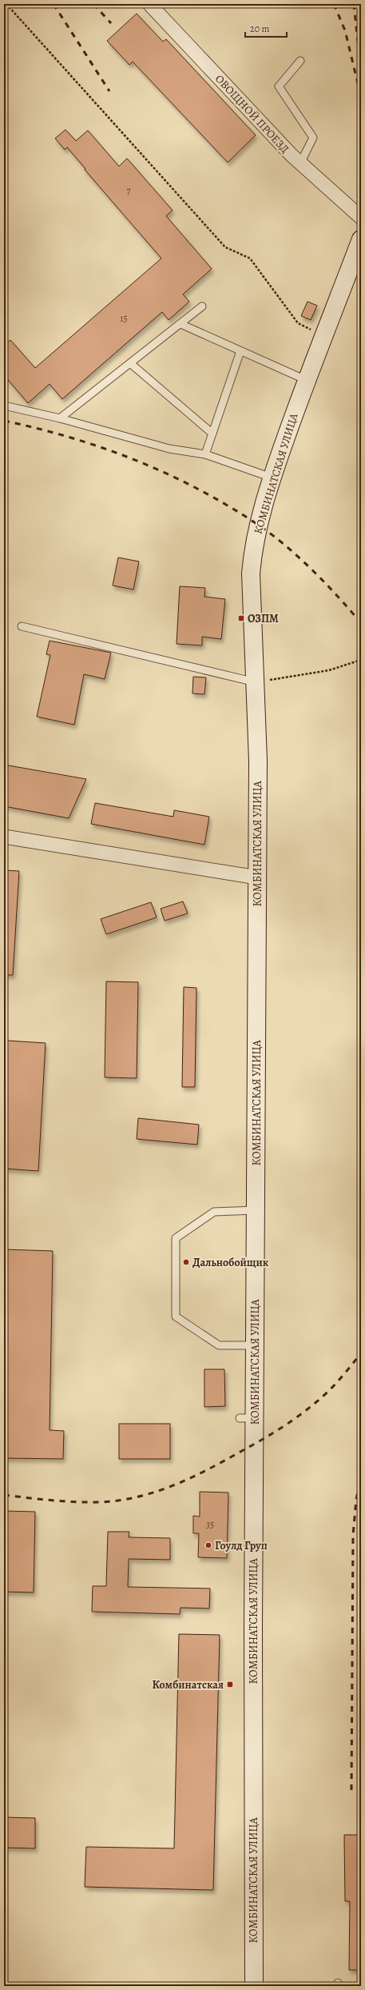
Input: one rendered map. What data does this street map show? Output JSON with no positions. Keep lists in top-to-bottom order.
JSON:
{
  "streets": {
    "main road": ["КОМБИНАТСКАЯ УЛИЦА"],
    "street": ["ОВОЩНОЙ ПРОЕЗД"]
  },
  "places": {
    "transit": ["ОЗПМ", "Комбинатская"],
    "other": ["Дальнобойщик", "Гоулд Груп"]
  },
  "house_numbers": ["7", "15", "35"],
  "scale_bar": "20 m"
}
